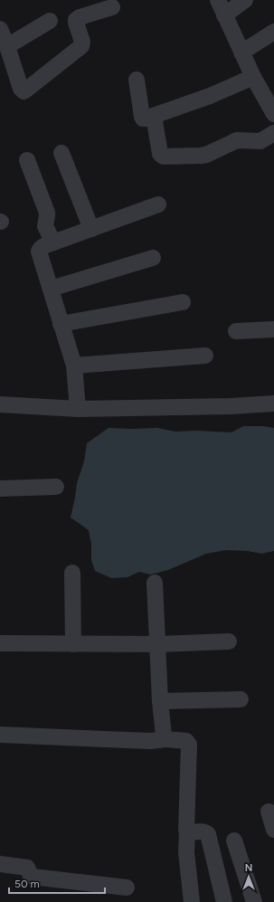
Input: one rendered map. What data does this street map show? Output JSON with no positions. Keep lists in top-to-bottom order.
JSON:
{
  "scale_bar": "50 m",
  "north": "top"
}
